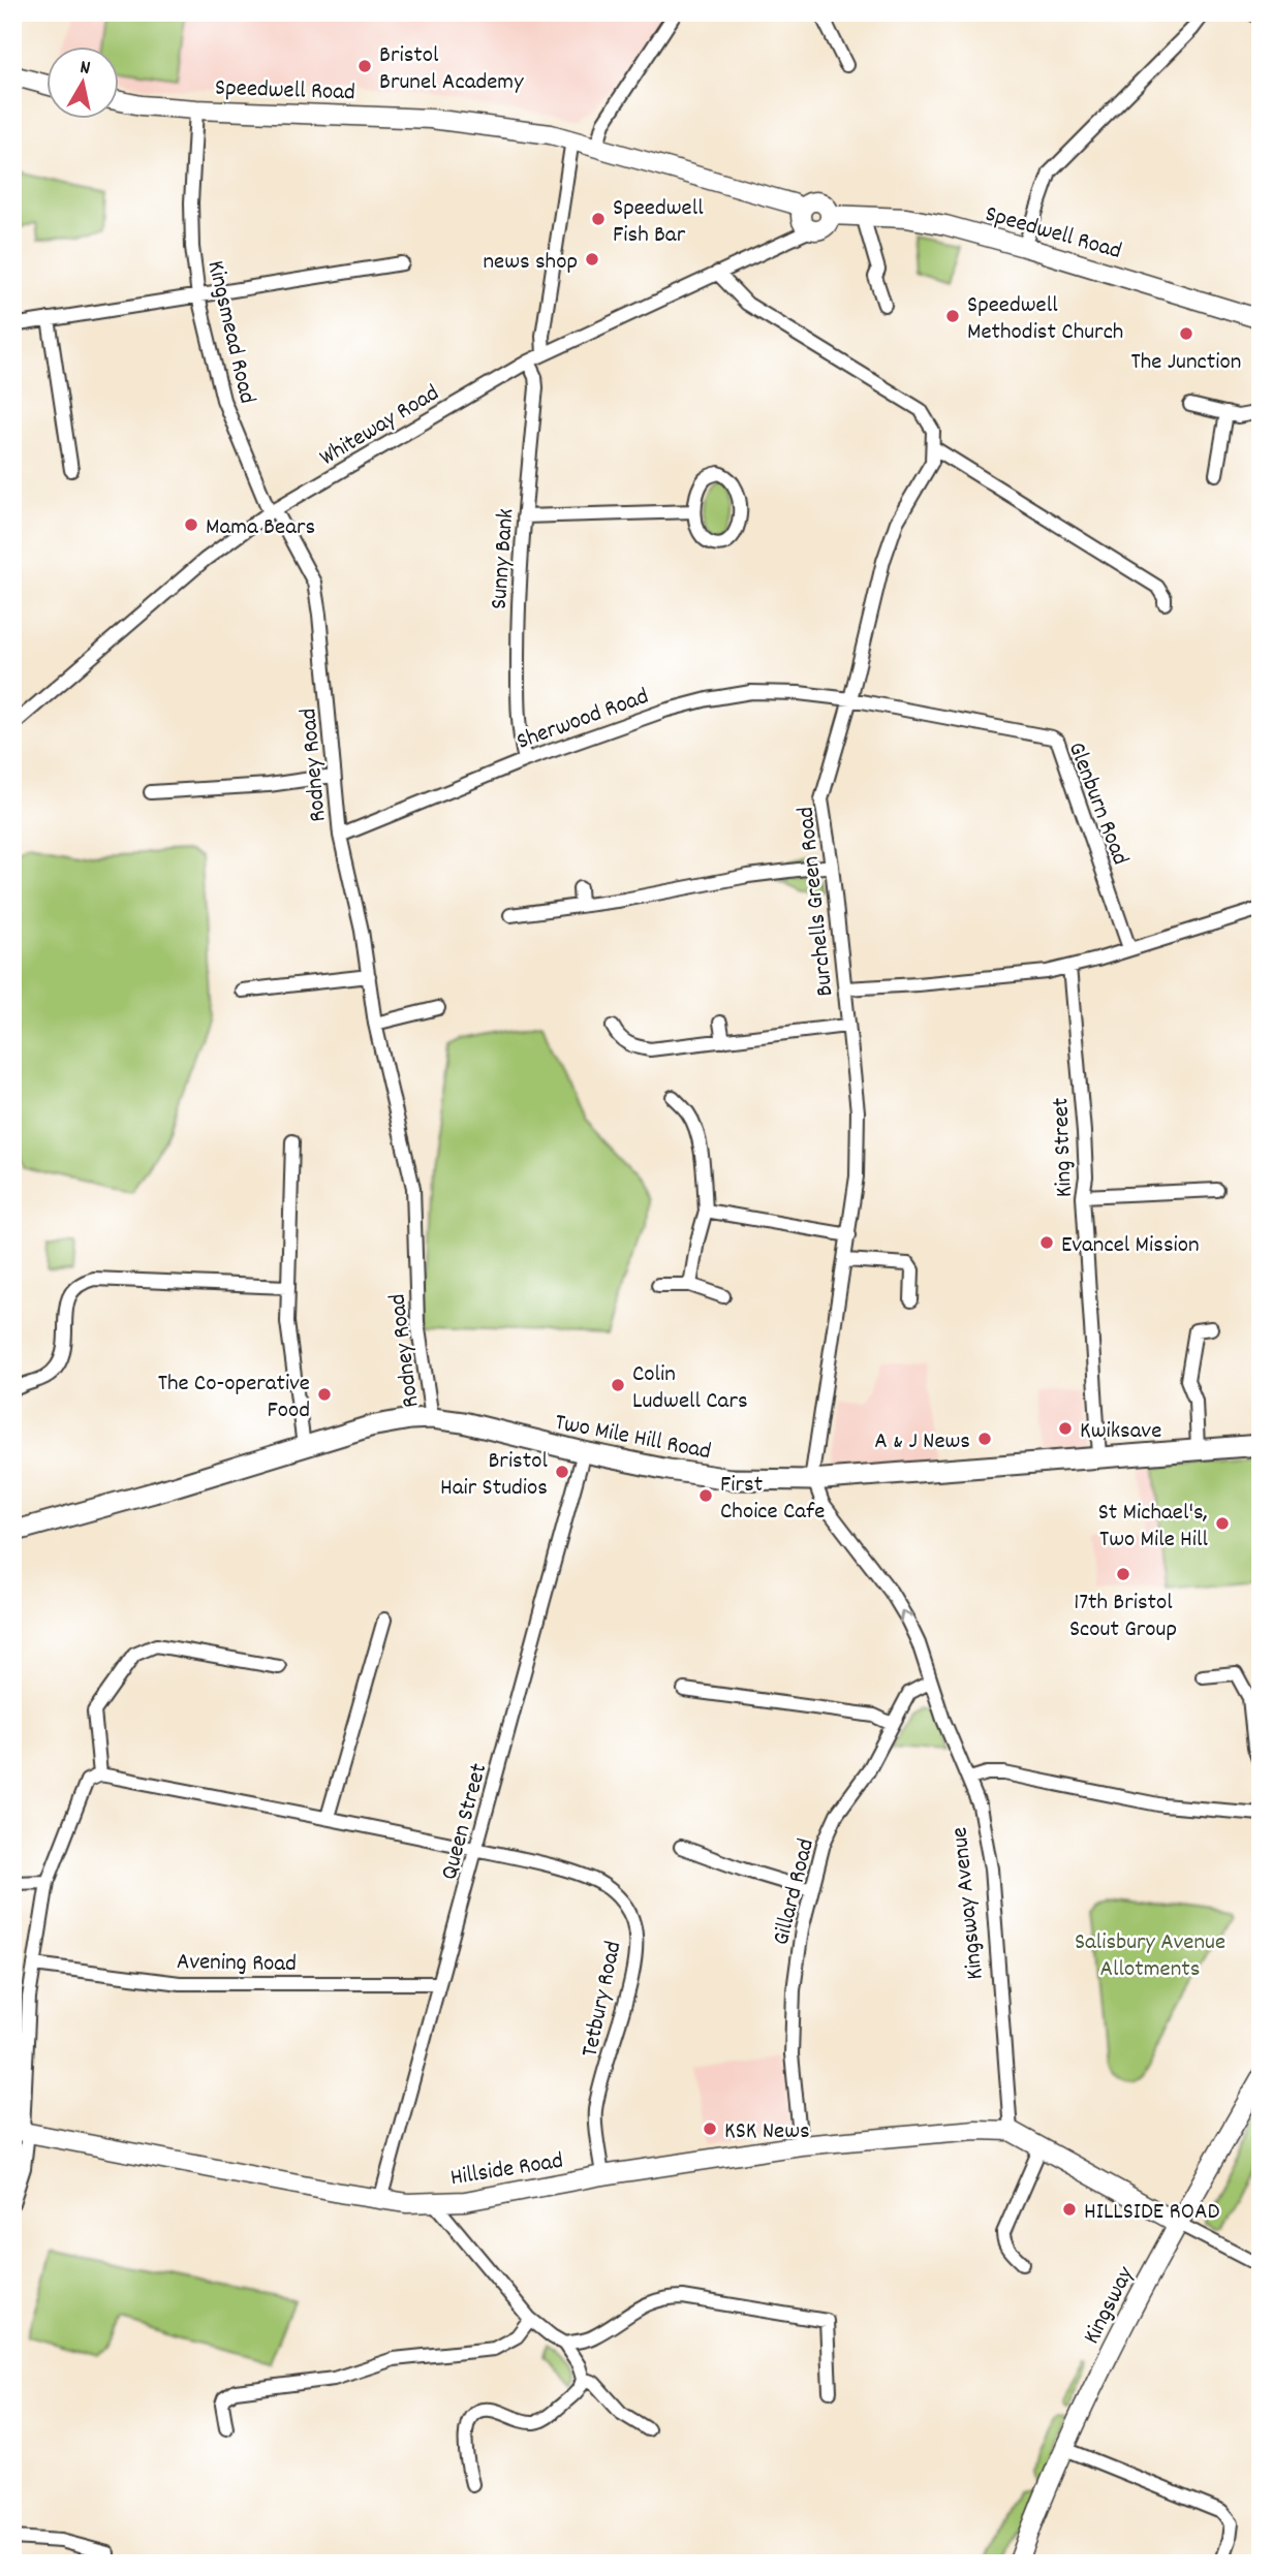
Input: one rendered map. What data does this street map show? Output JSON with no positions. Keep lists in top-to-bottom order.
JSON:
{
  "streets": {
    "main road": ["Two Mile Hill Road"],
    "street": [
      "Speedwell Road",
      "Kingsmead Road",
      "Whiteway Road",
      "Sunny Bank",
      "Sherwood Road",
      "Rodney Road",
      "Glenburn Road",
      "Burchells Green Road",
      "King Street",
      "Queen Street",
      "Gillard Road",
      "Kingsway Avenue",
      "Avening Road",
      "Tetbury Road",
      "Hillside Road",
      "Kingsway"
    ]
  },
  "crossings": [
    ["Speedwell Road", "Kingsmead Road"],
    ["Speedwell Road", "Whiteway Road"],
    ["Kingsmead Road", "Whiteway Road"],
    ["Kingsmead Road", "Rodney Road"],
    ["Whiteway Road", "Sunny Bank"],
    ["Whiteway Road", "Rodney Road"],
    ["Sunny Bank", "Sherwood Road"],
    ["Sherwood Road", "Rodney Road"],
    ["Sherwood Road", "Glenburn Road"],
    ["Sherwood Road", "Burchells Green Road"],
    ["Rodney Road", "Two Mile Hill Road"],
    ["Glenburn Road", "Burchells Green Road"],
    ["Burchells Green Road", "Two Mile Hill Road"],
    ["Burchells Green Road", "Kingsway Avenue"],
    ["King Street", "Two Mile Hill Road"],
    ["Two Mile Hill Road", "Queen Street"],
    ["Two Mile Hill Road", "Kingsway Avenue"],
    ["Queen Street", "Avening Road"],
    ["Queen Street", "Tetbury Road"],
    ["Queen Street", "Hillside Road"],
    ["Gillard Road", "Kingsway Avenue"],
    ["Gillard Road", "Hillside Road"],
    ["Kingsway Avenue", "Hillside Road"],
    ["Tetbury Road", "Hillside Road"]
  ],
  "parks": ["Salisbury Avenue Allotments"],
  "places": [
    "Bristol Brunel Academy",
    "Speedwell Fish Bar",
    "news shop",
    "Speedwell Methodist Church",
    "The Junction",
    "Mama Bears",
    "Evancel Mission",
    "Colin Ludwell Cars",
    "The Co-operative Food",
    "Kwiksave",
    "A & J News",
    "Bristol Hair Studios",
    "First Choice Cafe",
    "St Michael's, Two Mile Hill",
    "17th Bristol Scout Group",
    "KSK News",
    "HILLSIDE ROAD"
  ],
  "north": "top"
}
